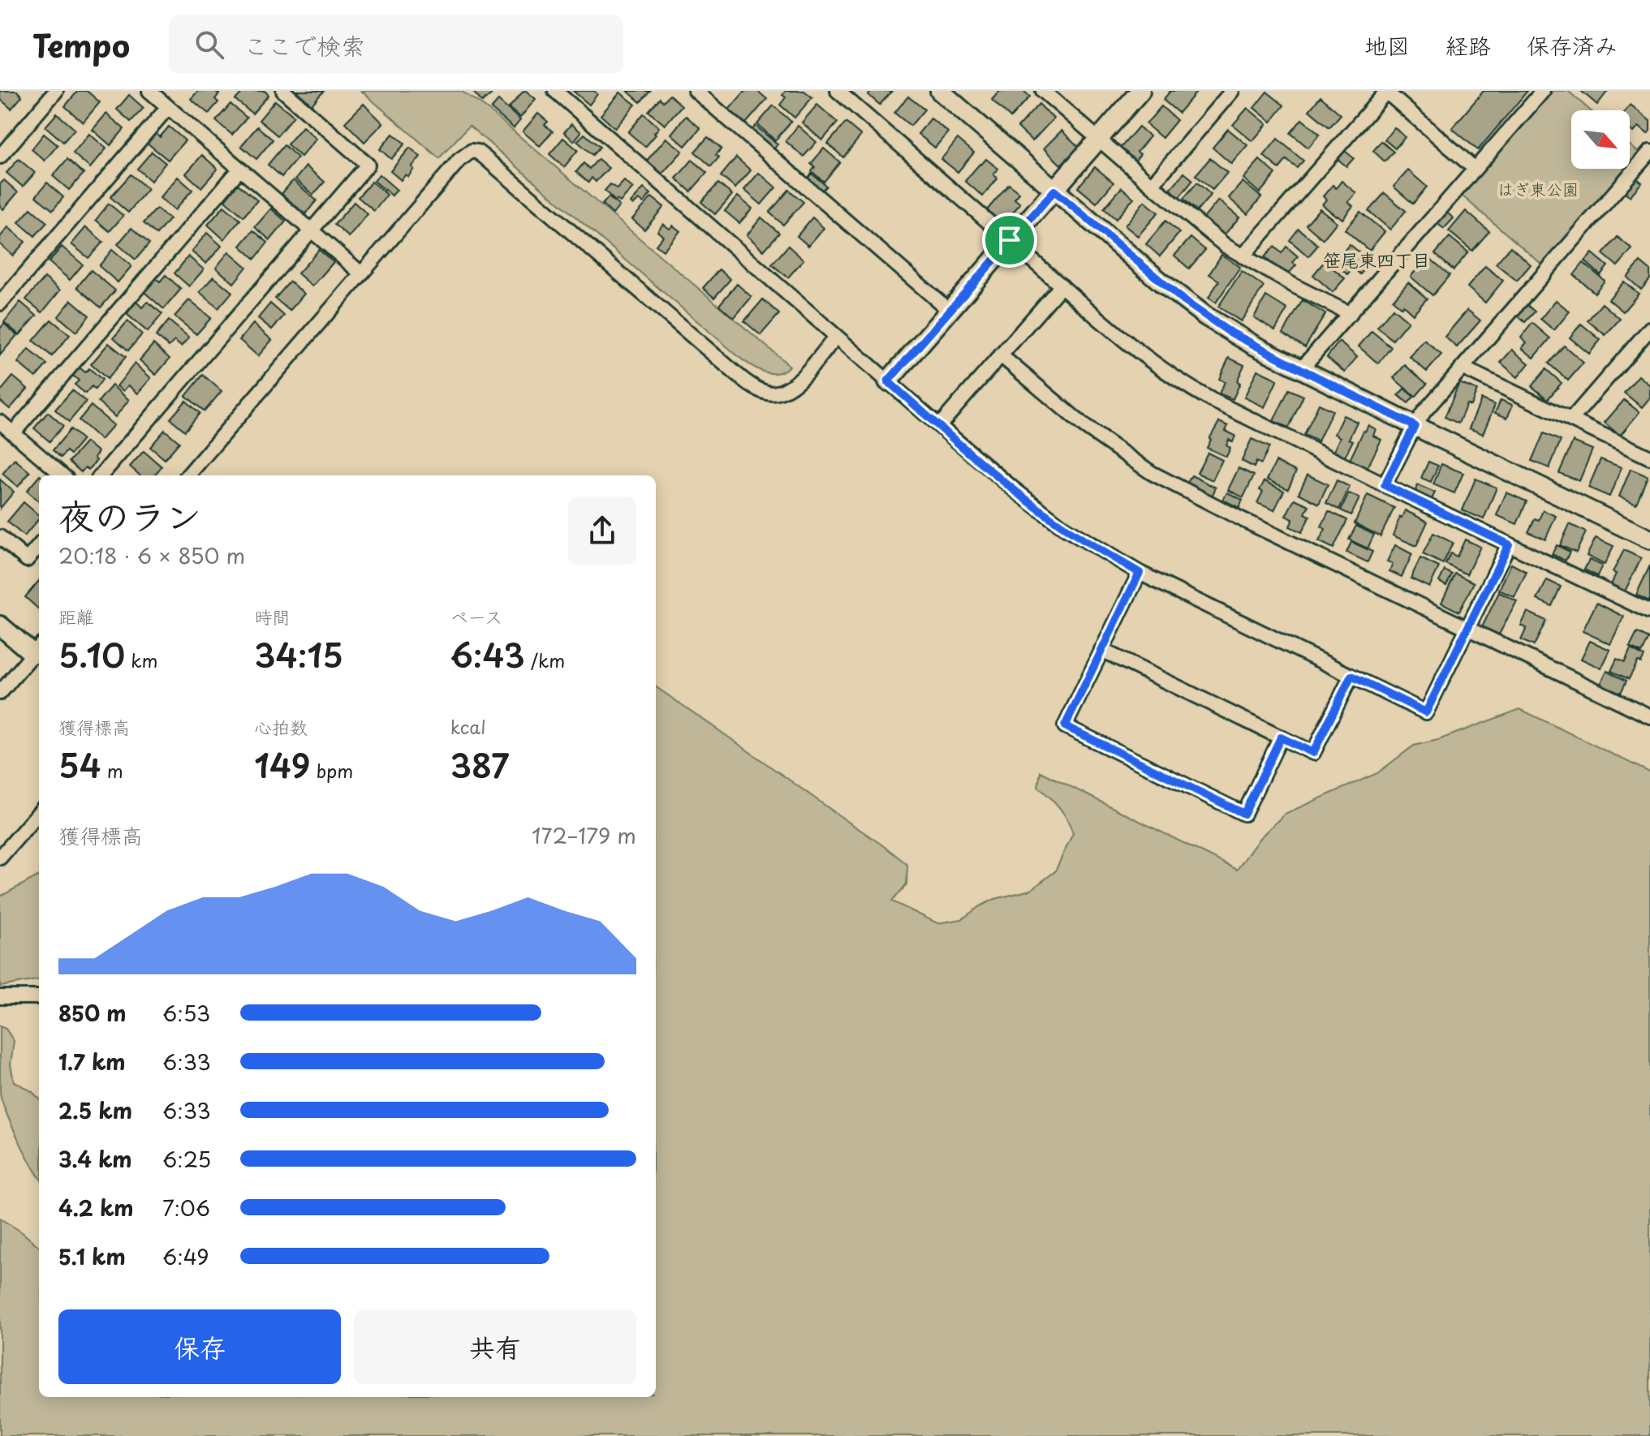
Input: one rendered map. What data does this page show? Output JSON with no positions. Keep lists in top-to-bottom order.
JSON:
{
  "districts": ["笹尾東四丁目"],
  "parks": ["はぎ東公園"],
  "north": "bottom right",
  "page": {
    "header": "Tempo",
    "search": "ここで検索",
    "nav": ["地図", "経路", "保存済み"],
    "heading": ["夜のラン", "20:18 · 6 × 850 m"],
    "stats": [
      ["距離", "5.10 km"],
      ["時間", "34:15"],
      ["ペース", "6:43 /km"],
      ["獲得標高", "54 m"],
      ["心拍数", "149 bpm"],
      ["kcal", "387"]
    ],
    "chart": ["獲得標高", "172–179 m"],
    "list": [
      {
        "name": "850 m",
        "note": "6:53"
      },
      {
        "name": "1.7 km",
        "note": "6:33"
      },
      {
        "name": "2.5 km",
        "note": "6:33"
      },
      {
        "name": "3.4 km",
        "note": "6:25"
      },
      {
        "name": "4.2 km",
        "note": "7:06"
      },
      {
        "name": "5.1 km",
        "note": "6:49"
      }
    ],
    "buttons": ["保存", "共有"]
  }
}
